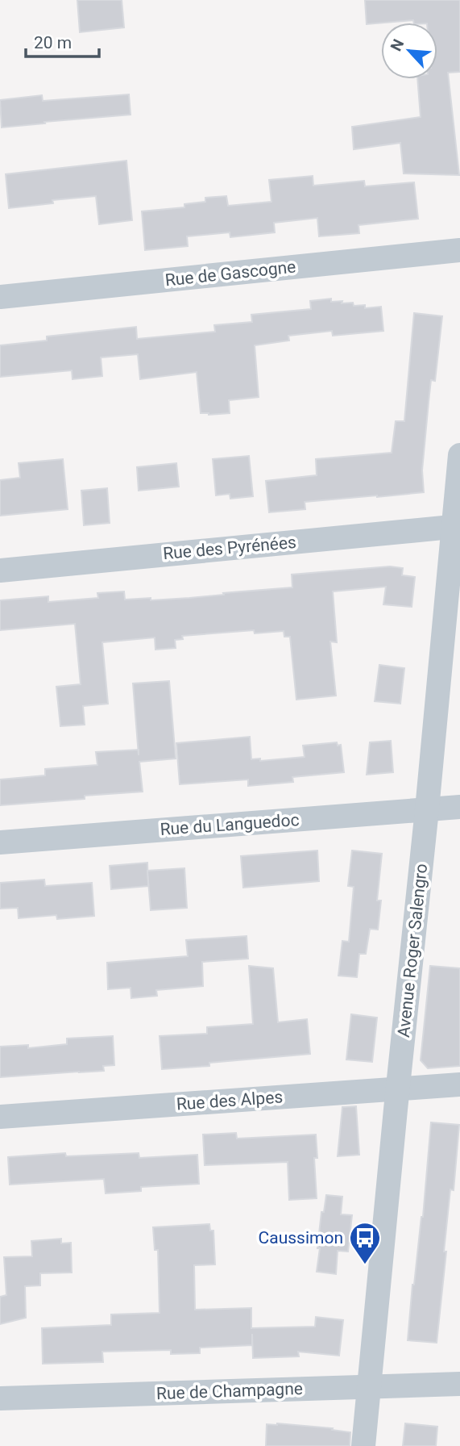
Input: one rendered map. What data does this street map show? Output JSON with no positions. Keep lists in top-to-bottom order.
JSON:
{
  "streets": {
    "street": [
      "Rue de Gascogne",
      "Rue des Pyrénées",
      "Rue du Languedoc",
      "Avenue Roger Salengro",
      "Rue des Alpes",
      "Rue de Champagne"
    ]
  },
  "crossings": [
    ["Rue des Pyrénées", "Avenue Roger Salengro"],
    ["Rue du Languedoc", "Avenue Roger Salengro"],
    ["Avenue Roger Salengro", "Rue des Alpes"],
    ["Avenue Roger Salengro", "Rue de Champagne"]
  ],
  "places": {
    "bus stop": ["Caussimon"]
  },
  "scale_bar": "20 m",
  "north": "top left"
}
